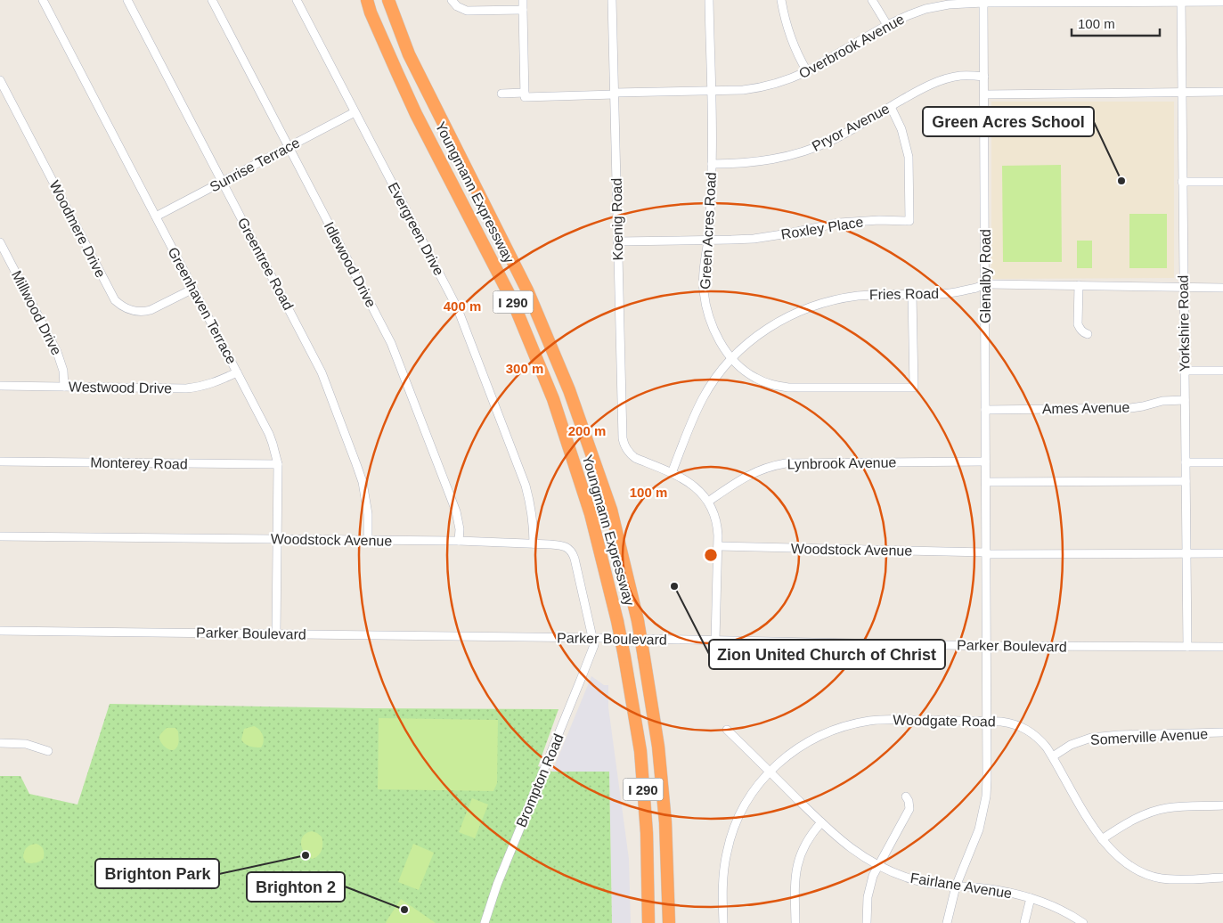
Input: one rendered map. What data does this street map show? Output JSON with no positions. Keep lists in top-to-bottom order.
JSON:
{
  "streets": {
    "highway": ["Youngmann Expressway", "I 290"],
    "street": [
      "Overbrook Avenue",
      "Pryor Avenue",
      "Sunrise Terrace",
      "Koenig Road",
      "Roxley Place",
      "Woodmere Drive",
      "Evergreen Drive",
      "Green Acres Road",
      "Greentree Road",
      "Idlewood Drive",
      "Glenalby Road",
      "Fries Road",
      "Greenhaven Terrace",
      "Millwood Drive",
      "Yorkshire Road",
      "Westwood Drive",
      "Ames Avenue",
      "Monterey Road",
      "Lynbrook Avenue",
      "Woodstock Avenue",
      "Parker Boulevard",
      "Woodgate Road",
      "Somerville Avenue",
      "Brompton Road",
      "Fairlane Avenue"
    ]
  },
  "crossings": [
    ["Overbrook Avenue", "Koenig Road"],
    ["Overbrook Avenue", "Green Acres Road"],
    ["Overbrook Avenue", "Glenalby Road"],
    ["Overbrook Avenue", "Yorkshire Road"],
    ["Pryor Avenue", "Roxley Place"],
    ["Pryor Avenue", "Green Acres Road"],
    ["Pryor Avenue", "Glenalby Road"],
    ["Sunrise Terrace", "Evergreen Drive"],
    ["Sunrise Terrace", "Greentree Road"],
    ["Sunrise Terrace", "Idlewood Drive"],
    ["Sunrise Terrace", "Greenhaven Terrace"],
    ["Koenig Road", "Roxley Place"],
    ["Koenig Road", "Fries Road"],
    ["Roxley Place", "Green Acres Road"],
    ["Woodmere Drive", "Greenhaven Terrace"],
    ["Evergreen Drive", "Woodstock Avenue"],
    ["Green Acres Road", "Fries Road"],
    ["Greentree Road", "Woodstock Avenue"],
    ["Idlewood Drive", "Woodstock Avenue"],
    ["Glenalby Road", "Fries Road"],
    ["Glenalby Road", "Ames Avenue"],
    ["Glenalby Road", "Lynbrook Avenue"],
    ["Glenalby Road", "Woodstock Avenue"],
    ["Glenalby Road", "Parker Boulevard"],
    ["Glenalby Road", "Woodgate Road"],
    ["Glenalby Road", "Fairlane Avenue"],
    ["Fries Road", "Yorkshire Road"],
    ["Greenhaven Terrace", "Westwood Drive"],
    ["Greenhaven Terrace", "Monterey Road"],
    ["Greenhaven Terrace", "Woodstock Avenue"],
    ["Greenhaven Terrace", "Parker Boulevard"],
    ["Millwood Drive", "Westwood Drive"],
    ["Yorkshire Road", "Ames Avenue"],
    ["Yorkshire Road", "Woodstock Avenue"],
    ["Yorkshire Road", "Parker Boulevard"],
    ["Woodstock Avenue", "Parker Boulevard"],
    ["Woodstock Avenue", "Brompton Road"],
    ["Parker Boulevard", "Brompton Road"],
    ["Woodgate Road", "Somerville Avenue"],
    ["Woodgate Road", "Fairlane Avenue"]
  ],
  "places": [
    "Green Acres School",
    "Zion United Church of Christ",
    "Brighton Park",
    "Brighton 2"
  ],
  "scale_bar": "100 m",
  "rings": [
    "400 m",
    "300 m",
    "200 m",
    "100 m"
  ]
}
